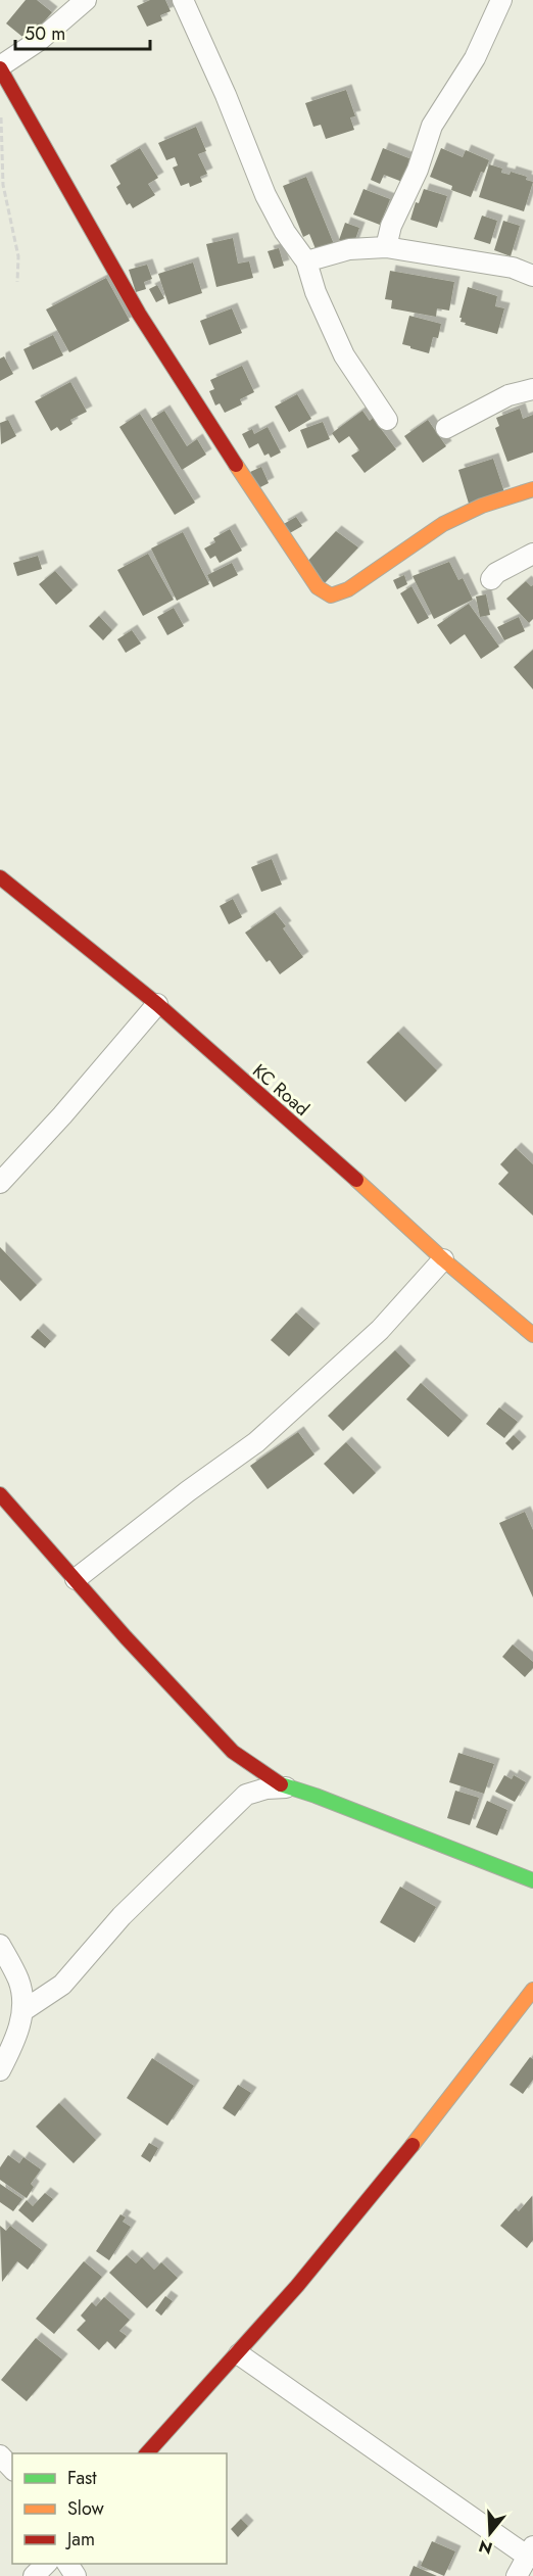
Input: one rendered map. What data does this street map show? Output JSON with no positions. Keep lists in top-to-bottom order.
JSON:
{
  "streets": {
    "street": ["KC Road"]
  },
  "legend": ["Fast", "Slow", "Jam"],
  "scale_bar": "50 m",
  "north": "bottom"
}
